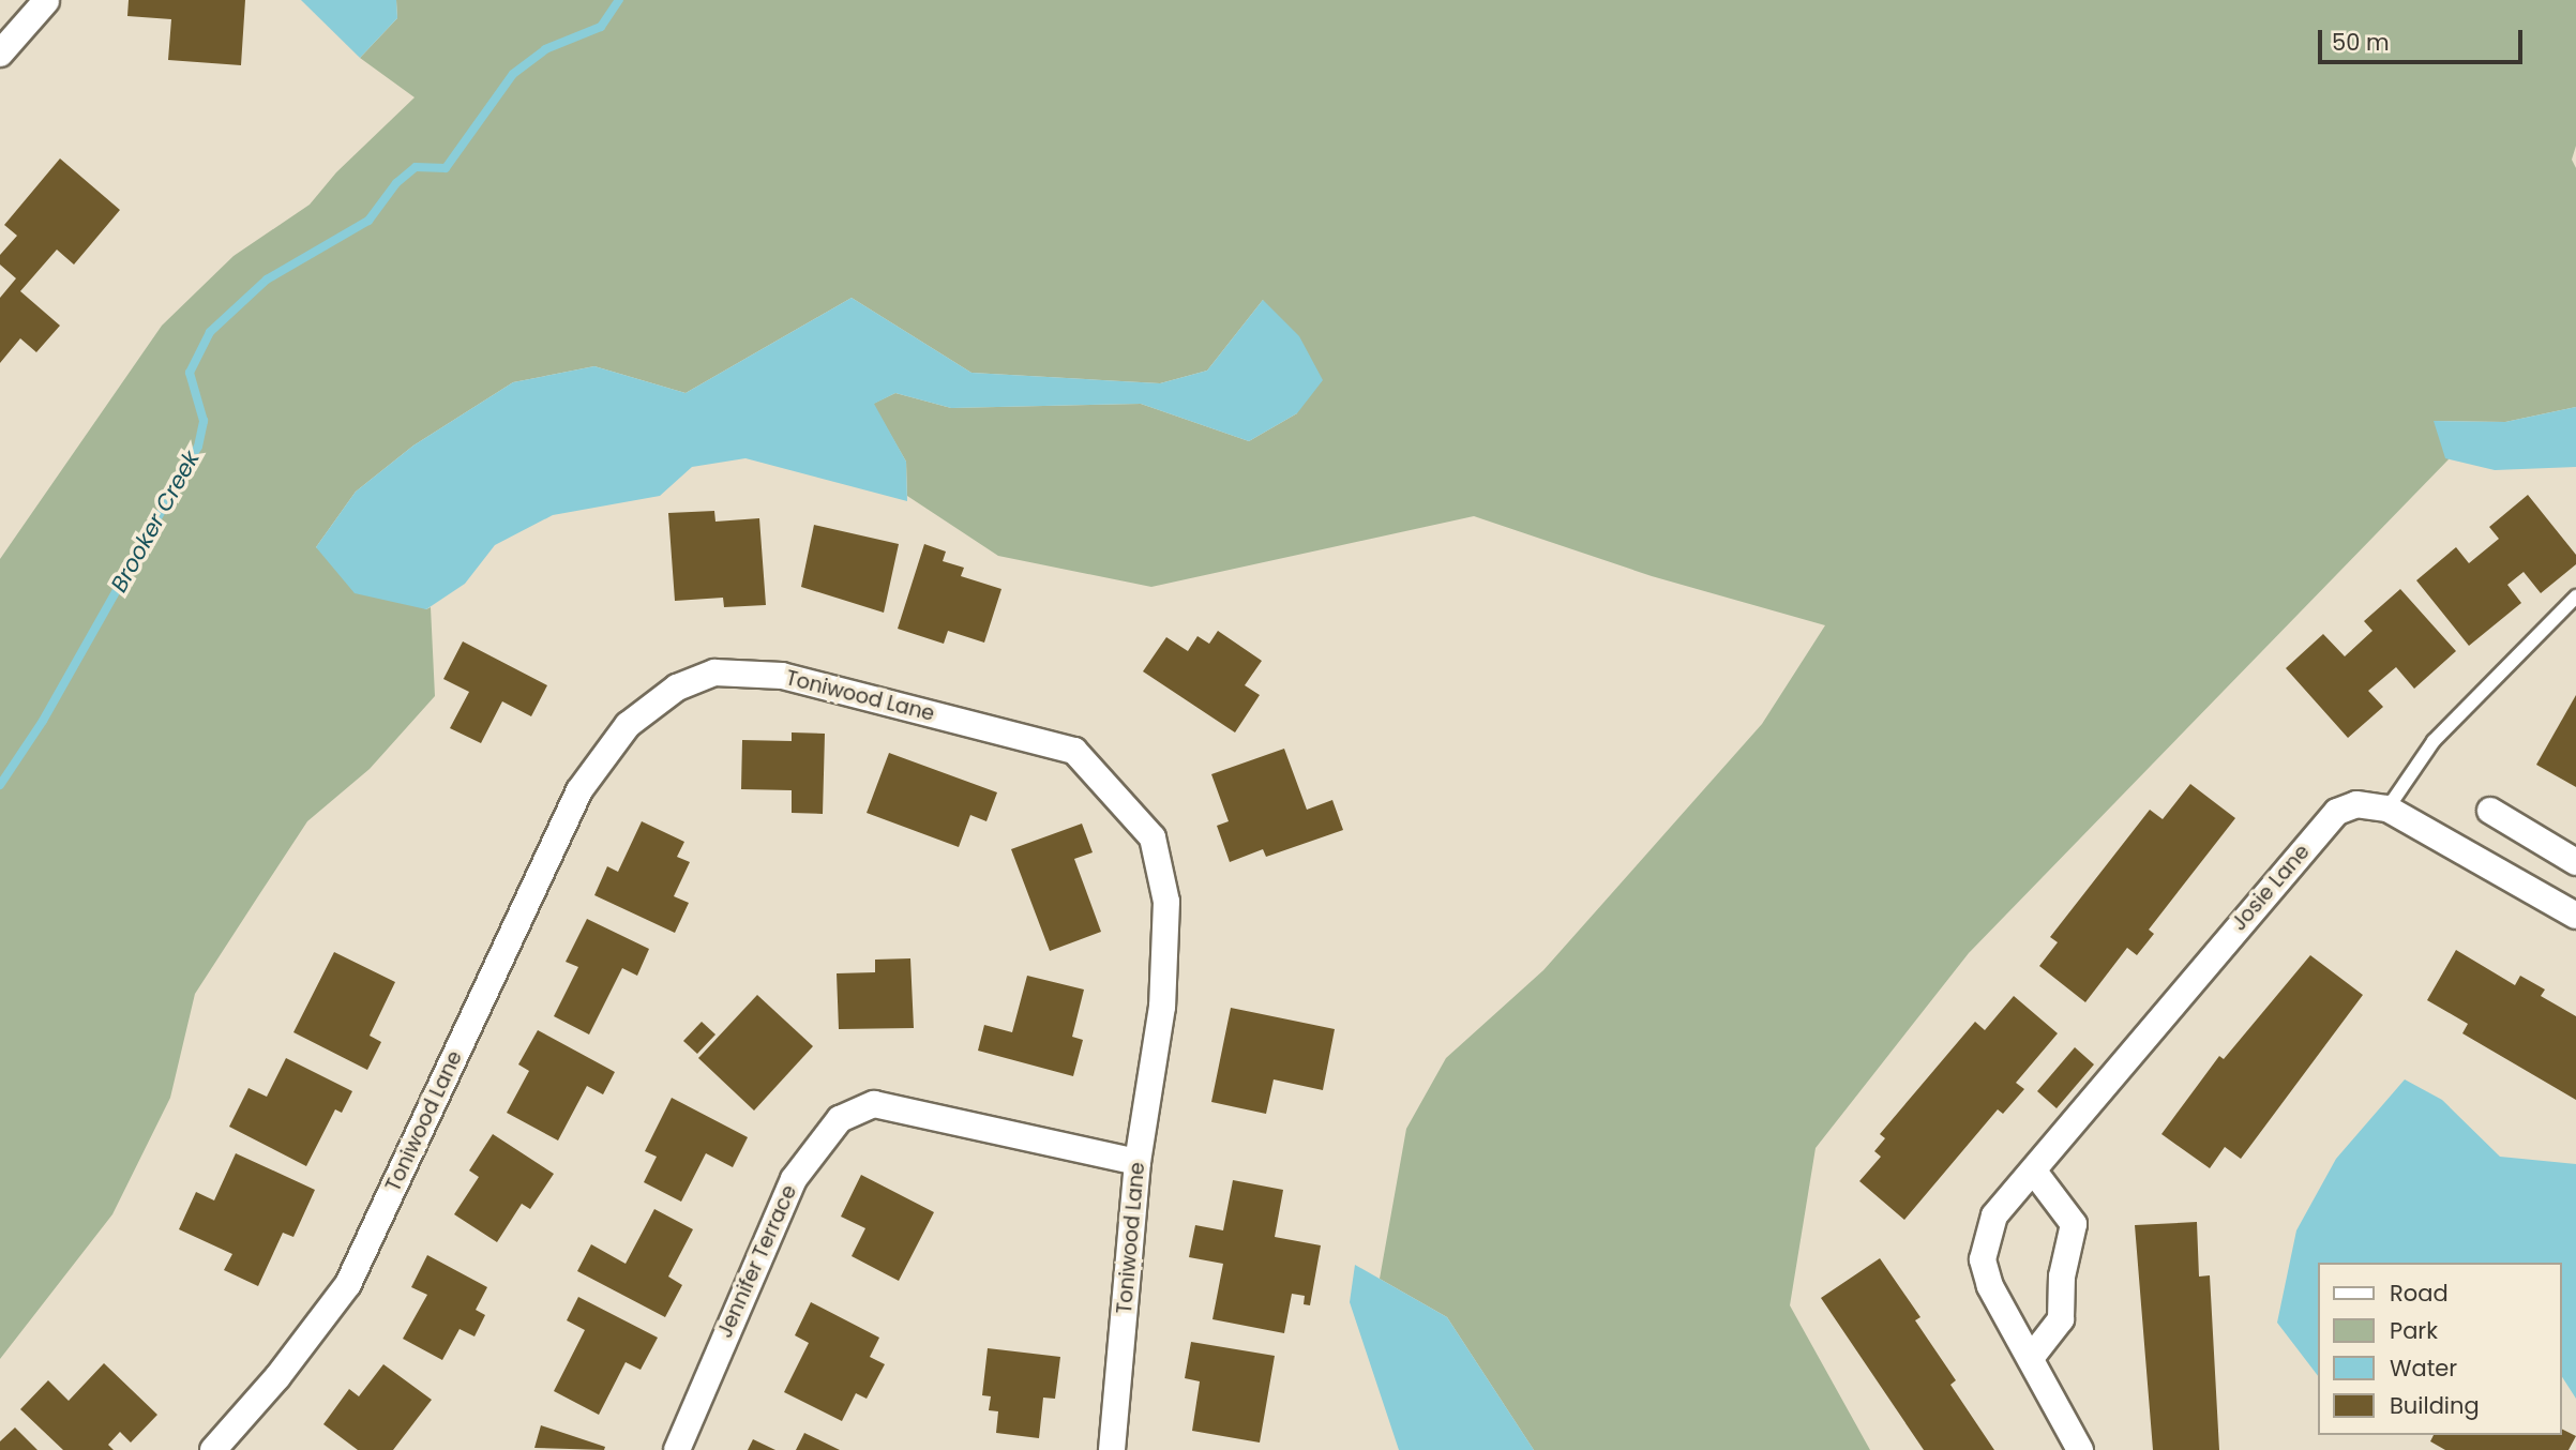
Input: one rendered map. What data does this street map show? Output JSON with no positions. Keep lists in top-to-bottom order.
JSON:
{
  "streets": {
    "street": ["Toniwood Lane", "Josie Lane", "Jennifer Terrace"]
  },
  "crossings": [
    ["Toniwood Lane", "Jennifer Terrace"]
  ],
  "water": ["Brooker Creek"],
  "legend": [
    "Road",
    "Park",
    "Water",
    "Building"
  ],
  "scale_bar": "50 m"
}
